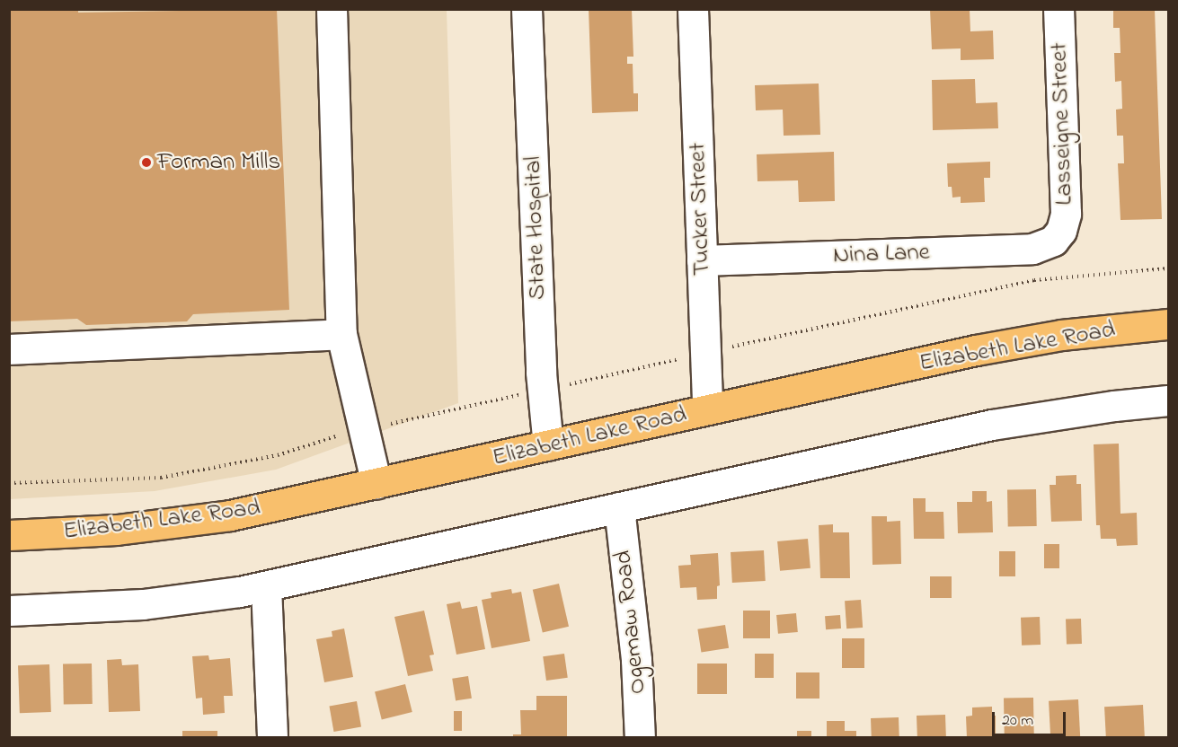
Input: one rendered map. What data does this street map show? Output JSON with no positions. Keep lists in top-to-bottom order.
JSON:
{
  "streets": {
    "main road": ["Elizabeth Lake Road"],
    "street": [
      "Lasseigne Street",
      "Tucker Street",
      "State Hospital",
      "Nina Lane",
      "Ogemaw Road"
    ]
  },
  "crossings": [
    ["Lasseigne Street", "Nina Lane"],
    ["Tucker Street", "Nina Lane"],
    ["Tucker Street", "Elizabeth Lake Road"],
    ["State Hospital", "Elizabeth Lake Road"]
  ],
  "places": ["Forman Mills"],
  "scale_bar": "20 m"
}
